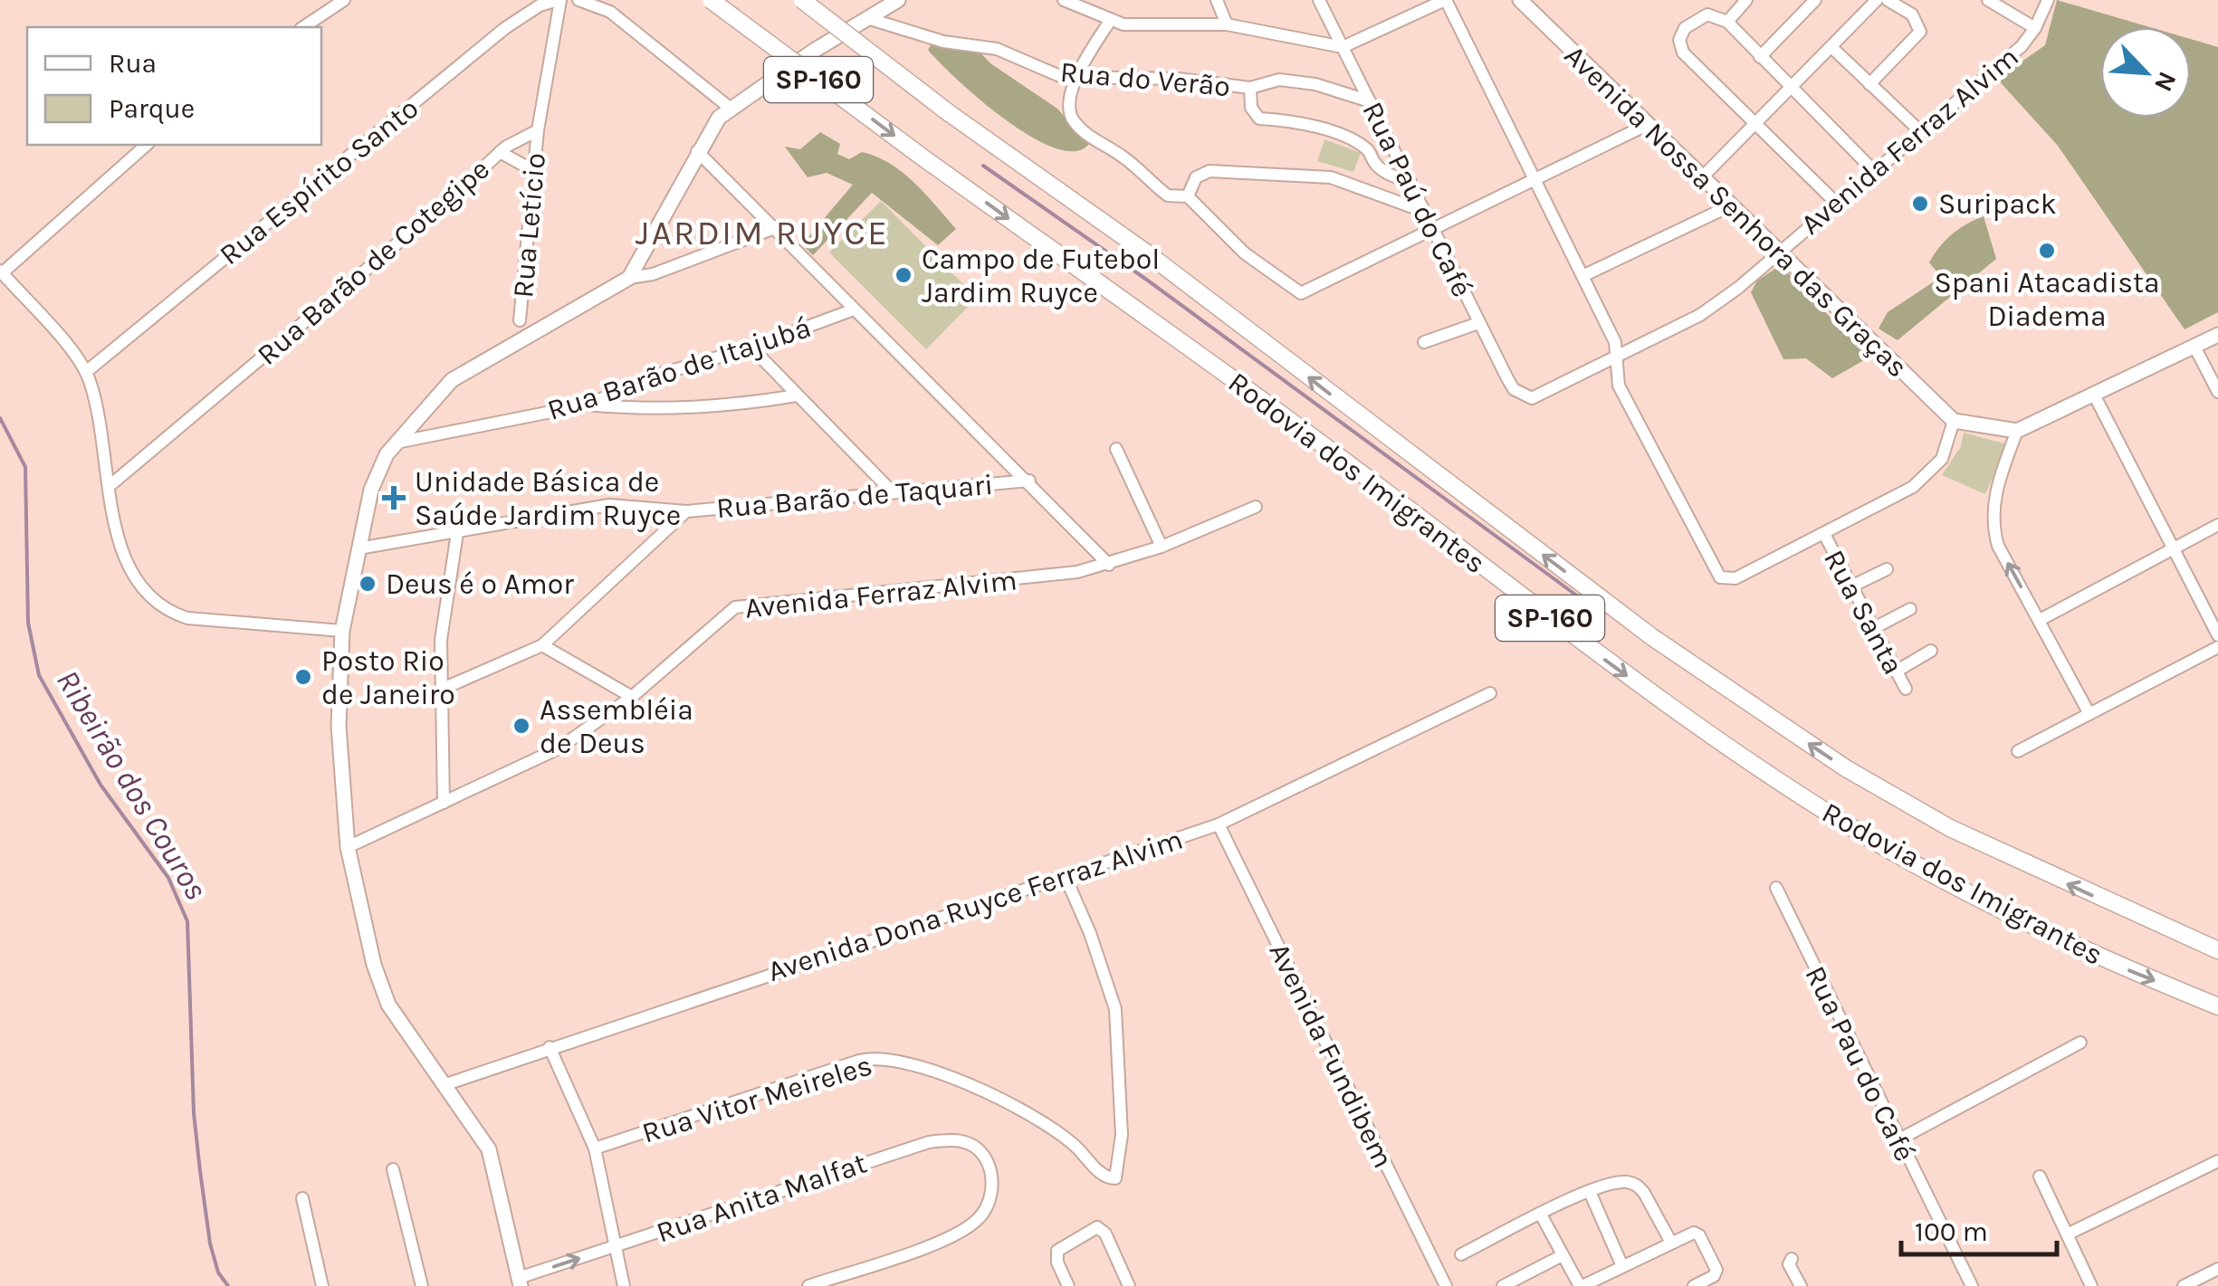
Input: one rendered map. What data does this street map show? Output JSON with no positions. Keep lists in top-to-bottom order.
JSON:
{
  "streets": {
    "highway": ["SP-160", "Rodovia dos Imigrantes"],
    "main road": ["Avenida Nossa Senhora das Graças"],
    "street": [
      "Rua do Verão",
      "Avenida Ferraz Alvim",
      "Rua Espírito Santo",
      "Rua Paú do Café",
      "Rua Letício",
      "Rua Barão de Cotegipe",
      "Rua Barão de Itajubá",
      "Rua Barão de Taquari",
      "Rua Santa",
      "Avenida Dona Ruyce Ferraz Alvim",
      "Avenida Fundibem",
      "Rua Pau do Café",
      "Rua Vitor Meireles",
      "Rua Anita Malfat"
    ]
  },
  "crossings": [
    ["Rua do Verão", "Rua Paú do Café"],
    ["Avenida Ferraz Alvim", "Rua Paú do Café"],
    ["Avenida Ferraz Alvim", "Avenida Nossa Senhora das Graças"],
    ["Rua Letício", "Rua Barão de Cotegipe"],
    ["Avenida Dona Ruyce Ferraz Alvim", "Avenida Fundibem"],
    ["Avenida Dona Ruyce Ferraz Alvim", "Rua Vitor Meireles"]
  ],
  "districts": ["JARDIM RUYCE"],
  "water": ["Ribeirão dos Couros"],
  "places": {
    "other": [
      "Suripack",
      "Spani Atacadista Diadema",
      "Campo de Futebol Jardim Ruyce",
      "Deus é o Amor",
      "Posto Rio de Janeiro",
      "Assembléia de Deus"
    ],
    "health": ["Unidade Básica de Saúde Jardim Ruyce"]
  },
  "legend": ["Rua", "Parque"],
  "scale_bar": "100 m",
  "north": "bottom right"
}
